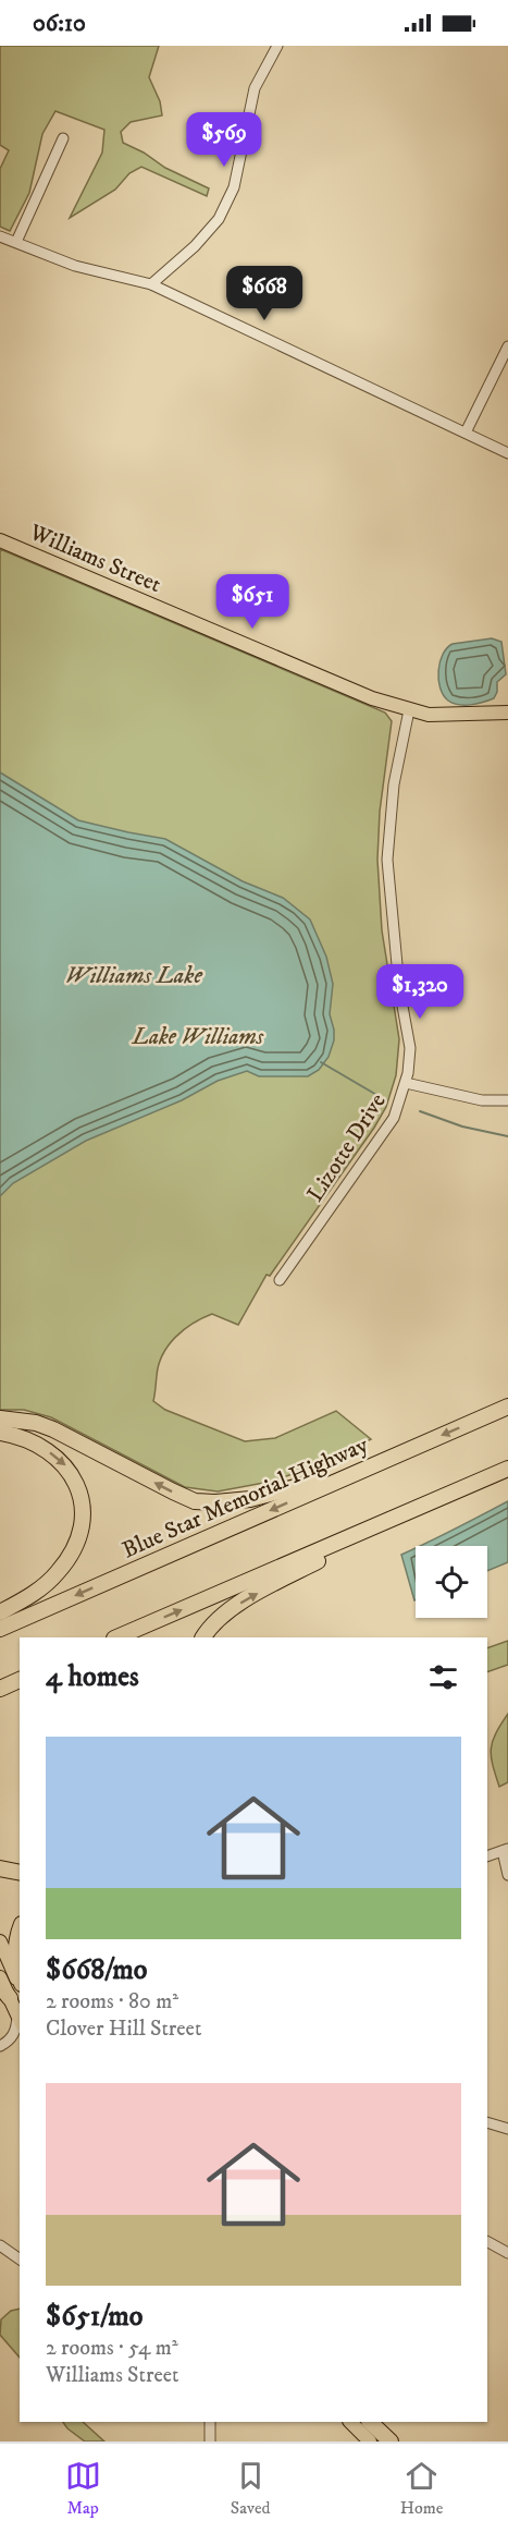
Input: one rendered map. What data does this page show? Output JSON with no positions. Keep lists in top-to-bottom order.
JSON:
{
  "streets": {
    "highway": ["Blue Star Memorial Highway"],
    "main road": ["Williams Street"],
    "street": ["Lizotte Drive"]
  },
  "crossings": [
    ["Williams Street", "Lizotte Drive"]
  ],
  "water": ["Williams Lake"],
  "parks": ["Lake Williams"],
  "page": {
    "status": "06:10",
    "price": [
      "$569",
      "$668",
      "$651",
      "$1,320"
    ],
    "heading": "4 homes",
    "list": [
      {
        "name": "$668/mo",
        "note": "2 rooms · 80 m² · Clover Hill Street"
      },
      {
        "name": "$651/mo",
        "note": "2 rooms · 54 m² · Williams Street"
      }
    ],
    "tabs": ["Map", "Saved", "Home"]
  }
}
